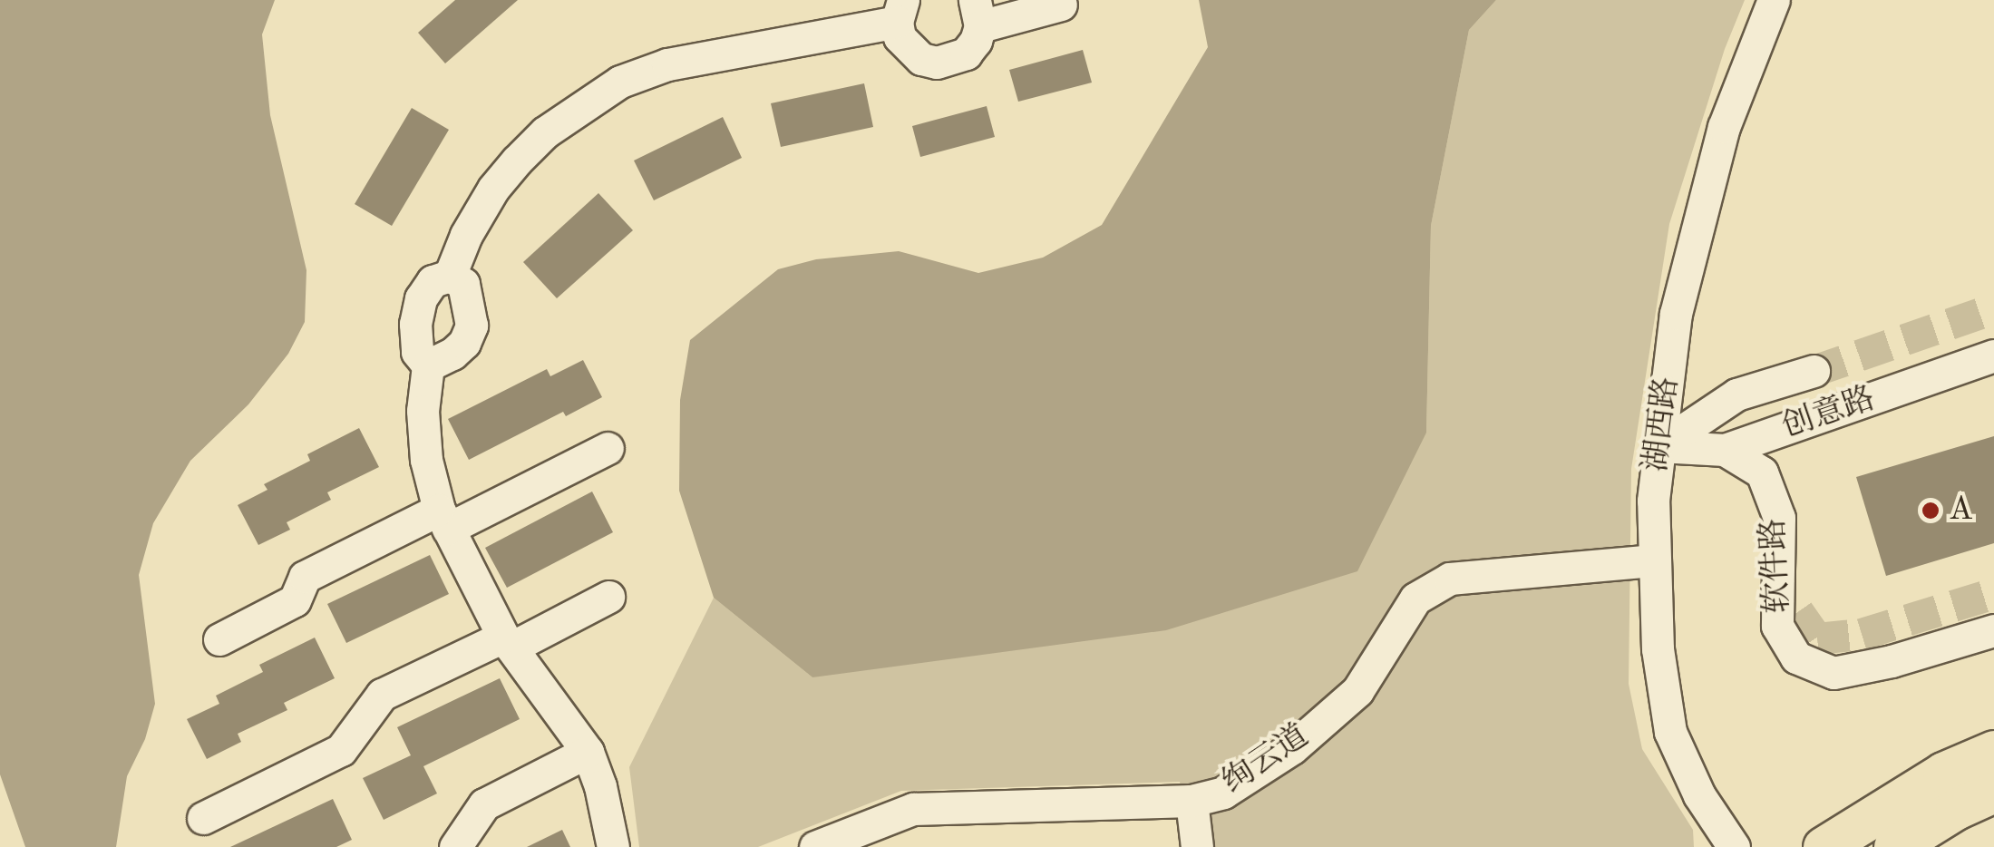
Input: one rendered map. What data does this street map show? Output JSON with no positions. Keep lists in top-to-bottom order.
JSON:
{
  "streets": {
    "street": [
      "创意路",
      "湖西路",
      "软件路",
      "绚云道"
    ]
  },
  "crossings": [
    ["创意路", "湖西路"],
    ["创意路", "软件路"],
    ["湖西路", "绚云道"]
  ],
  "places": ["A"]
}
